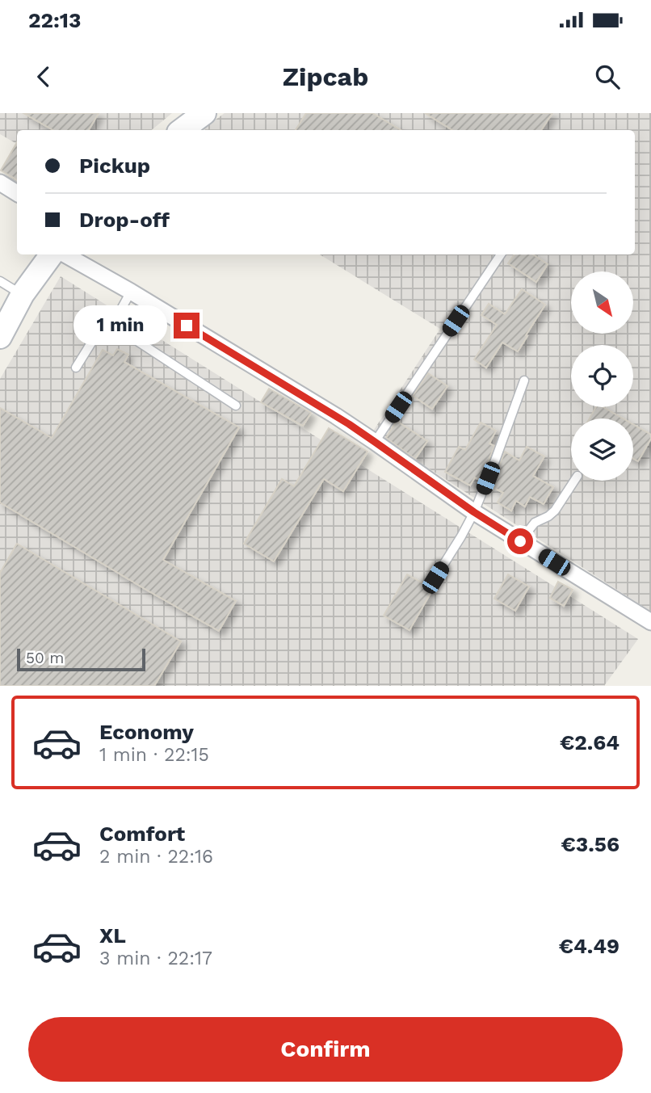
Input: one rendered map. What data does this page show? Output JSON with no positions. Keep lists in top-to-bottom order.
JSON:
{
  "scale_bar": "50 m",
  "north": "bottom right",
  "page": {
    "status": "22:13",
    "header": "Zipcab",
    "banner": ["Pickup", "Drop-off"],
    "bubble": "1 min",
    "scale": "50 m",
    "list": [
      {
        "name": "Economy",
        "note": "1 min · 22:15",
        "value": "€2.64"
      },
      {
        "name": "Comfort",
        "note": "2 min · 22:16",
        "value": "€3.56"
      },
      {
        "name": "XL",
        "note": "3 min · 22:17",
        "value": "€4.49"
      }
    ],
    "buttons": "Confirm"
  }
}
